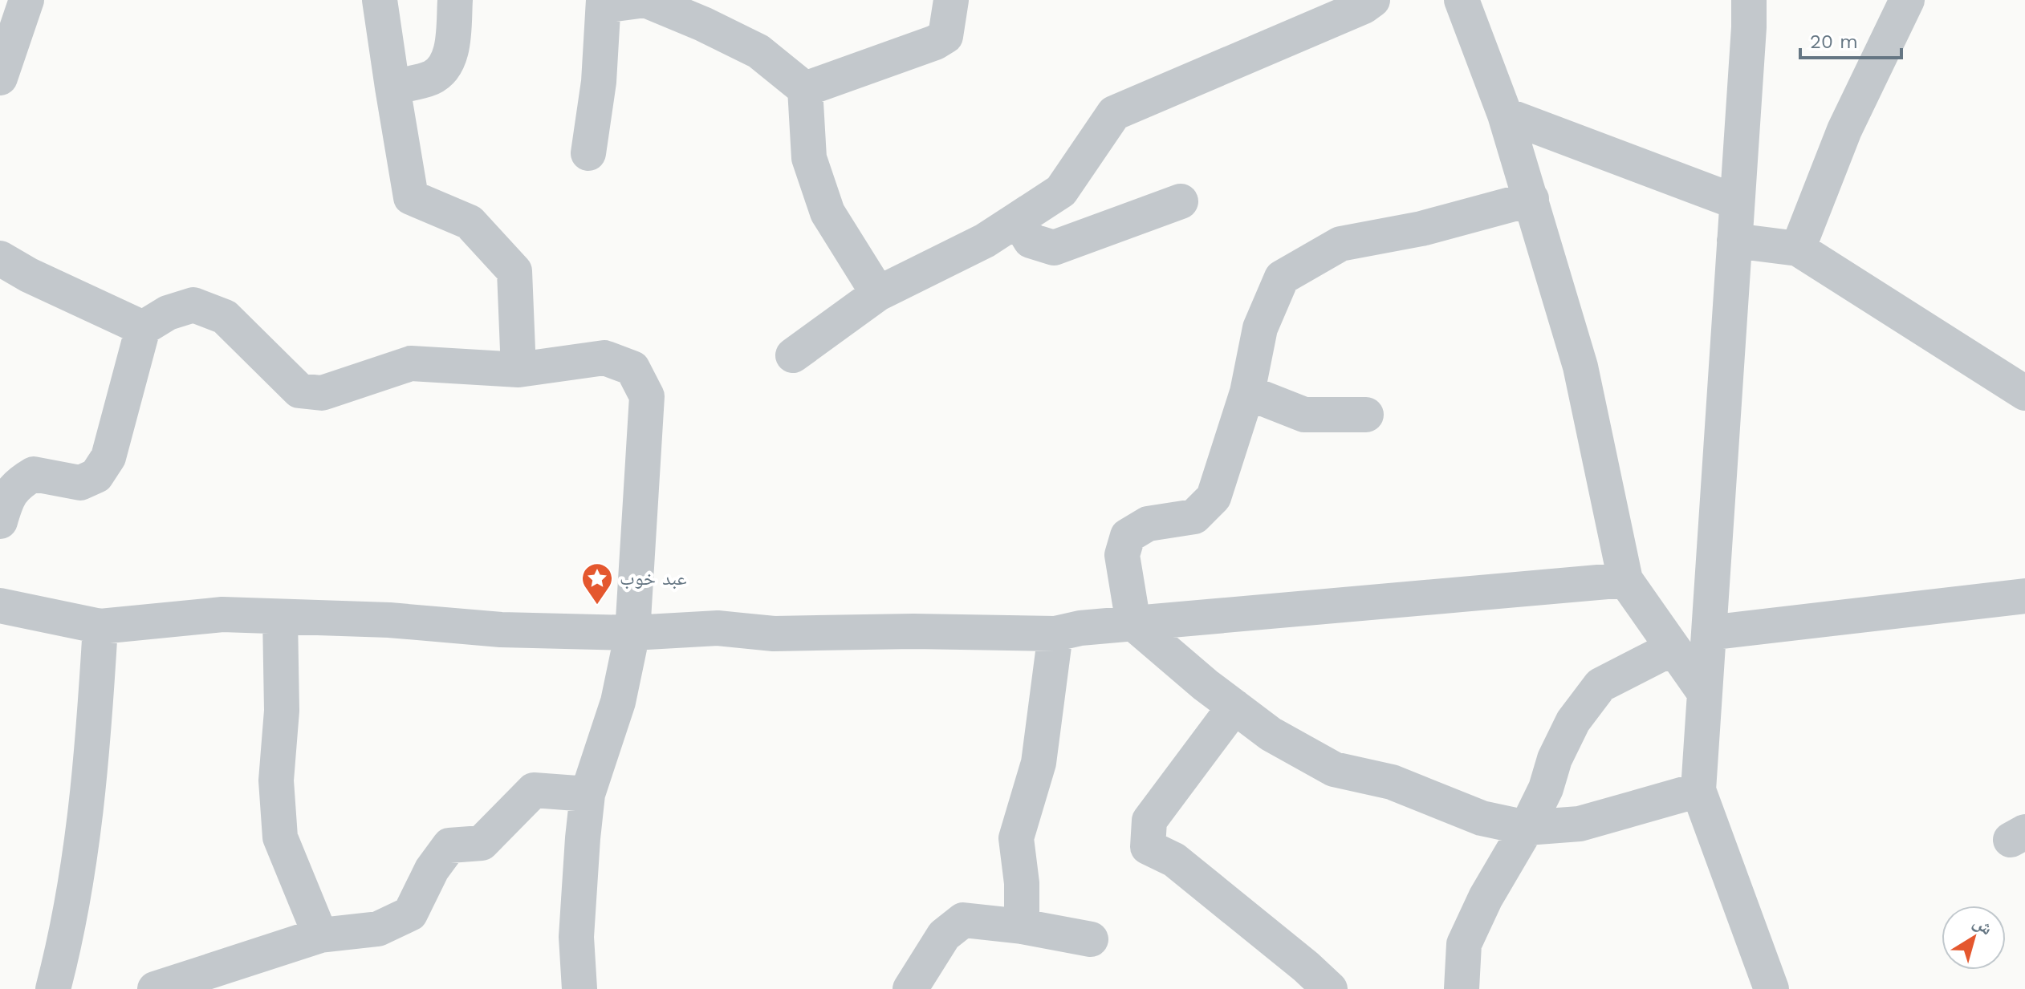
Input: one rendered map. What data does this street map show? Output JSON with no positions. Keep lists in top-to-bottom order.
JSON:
{
  "places": {
    "place": ["عبد خوب"]
  },
  "scale_bar": "20 m",
  "north": "top right"
}
